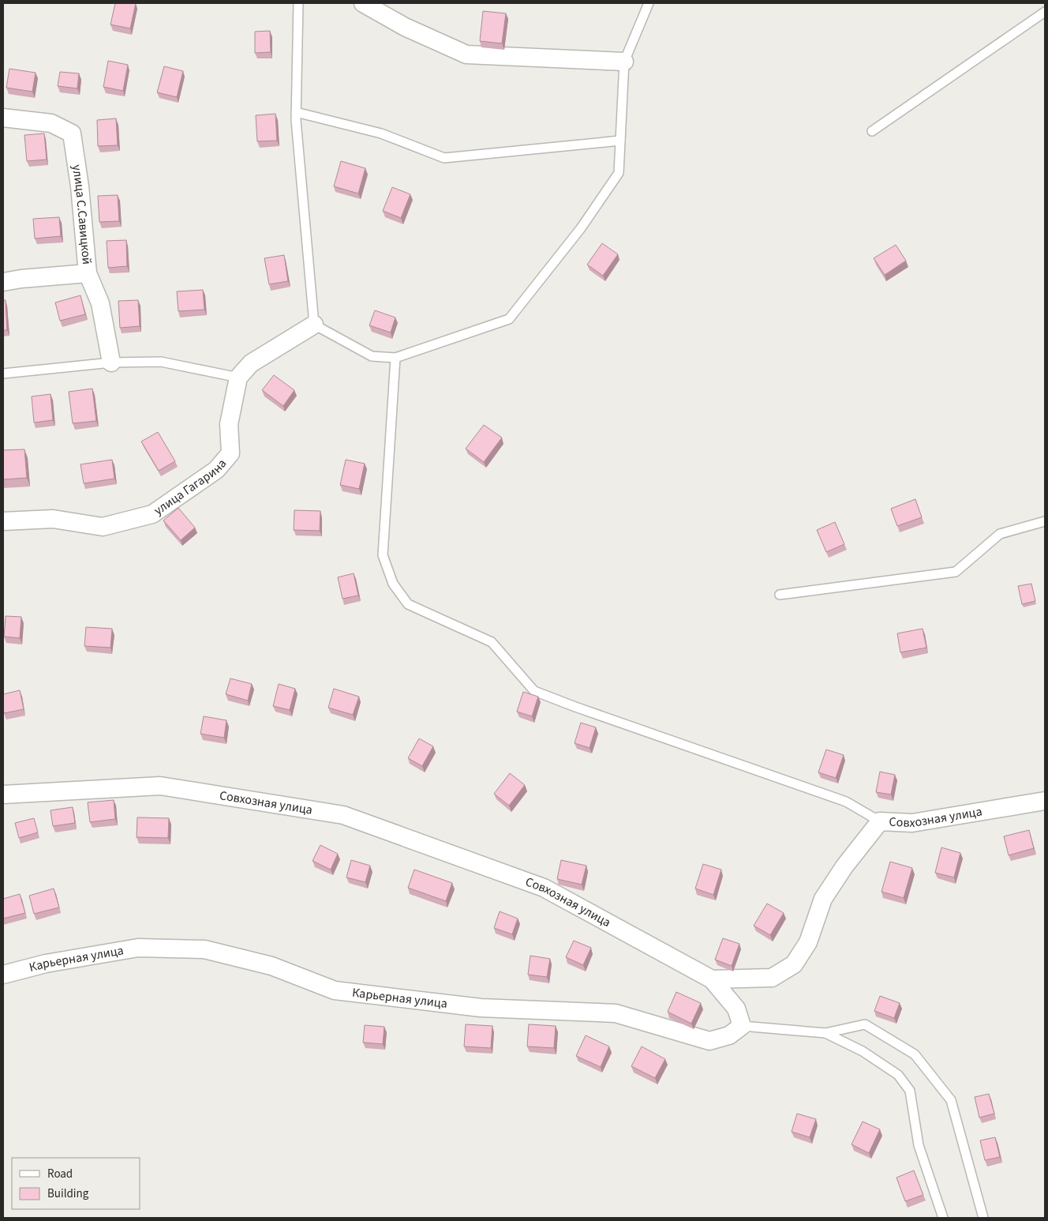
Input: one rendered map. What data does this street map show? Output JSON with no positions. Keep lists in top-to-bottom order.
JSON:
{
  "streets": {
    "street": [
      "улица С.Савицкой",
      "улица Гагарина",
      "Совхозная улица",
      "Карьерная улица"
    ]
  },
  "legend": ["Road", "Building"]
}
